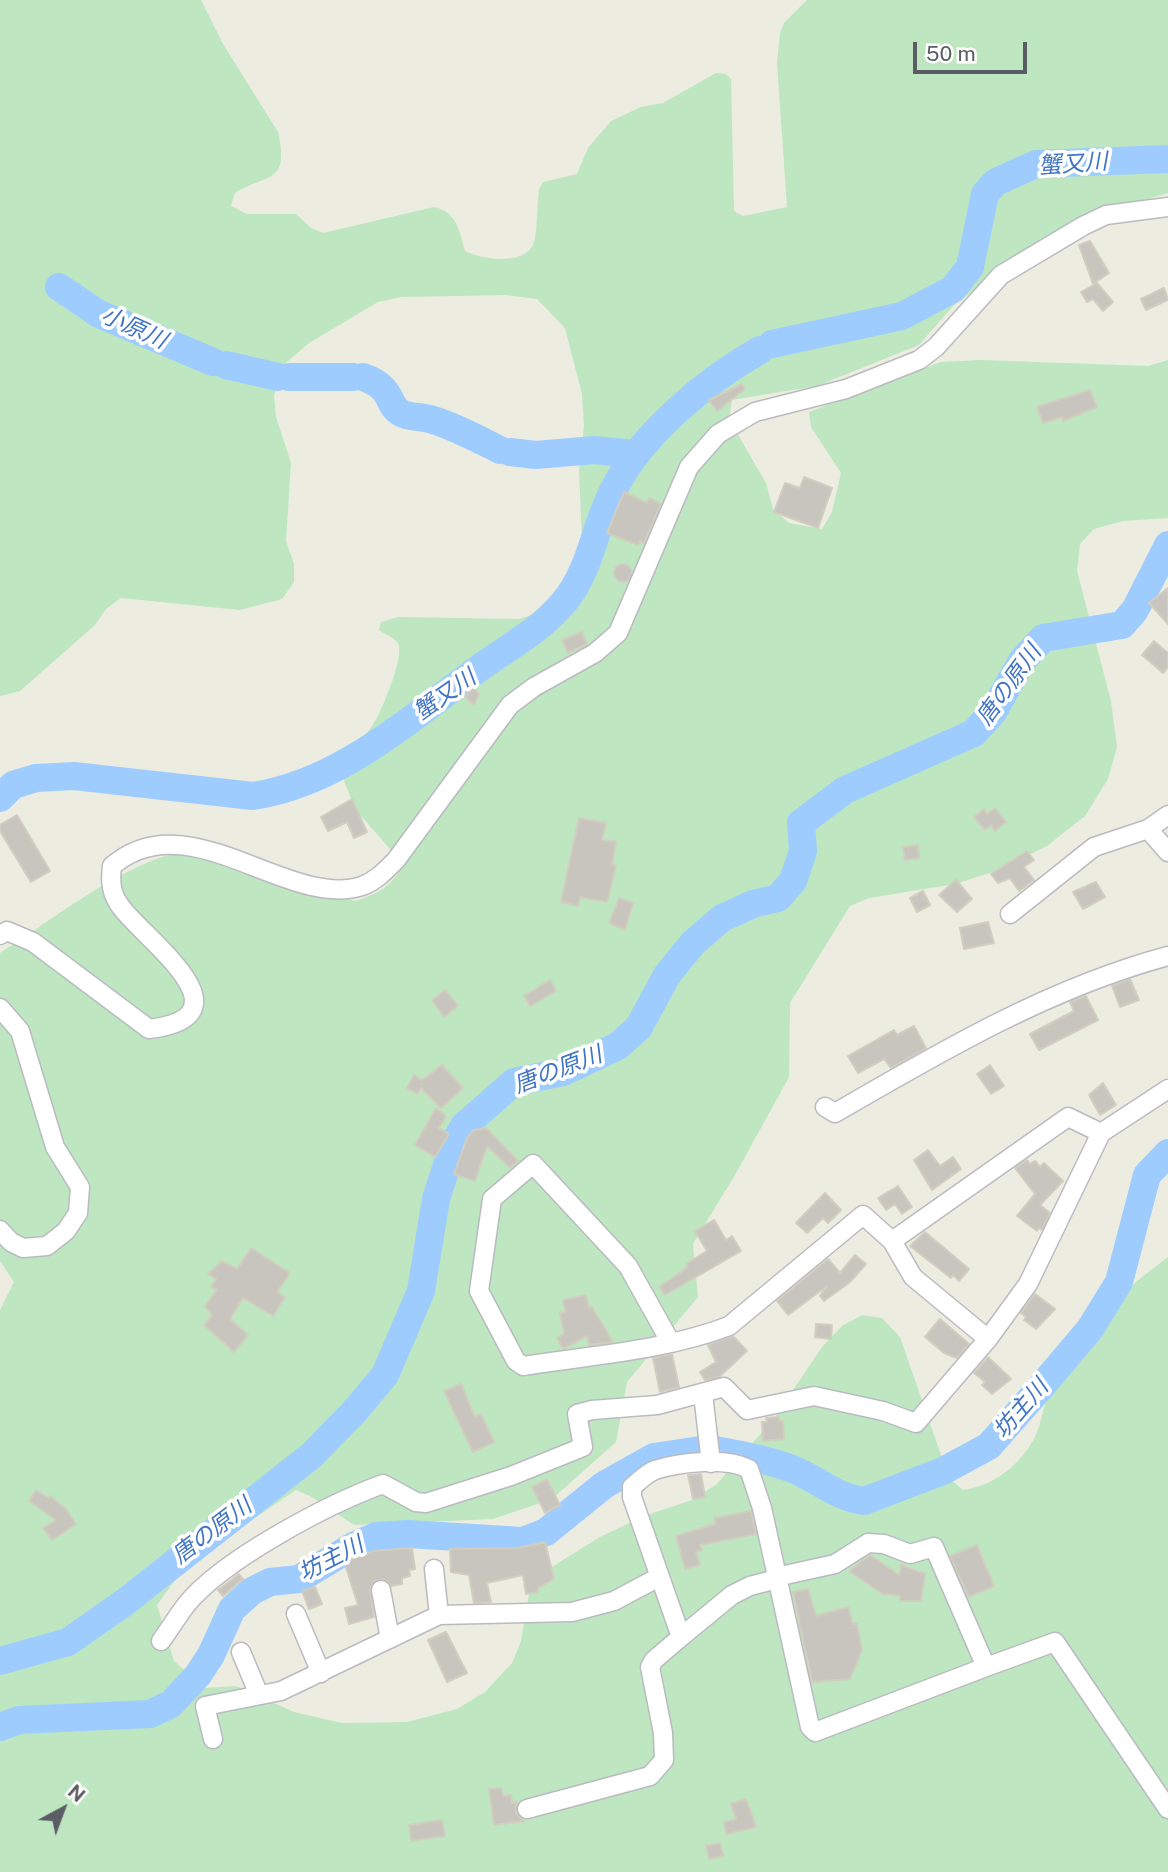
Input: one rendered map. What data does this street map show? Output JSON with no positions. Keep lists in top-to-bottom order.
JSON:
{
  "water": [
    "蟹又川",
    "小原川",
    "唐の原川",
    "坊主川"
  ],
  "scale_bar": "50 m",
  "north": "top right"
}
